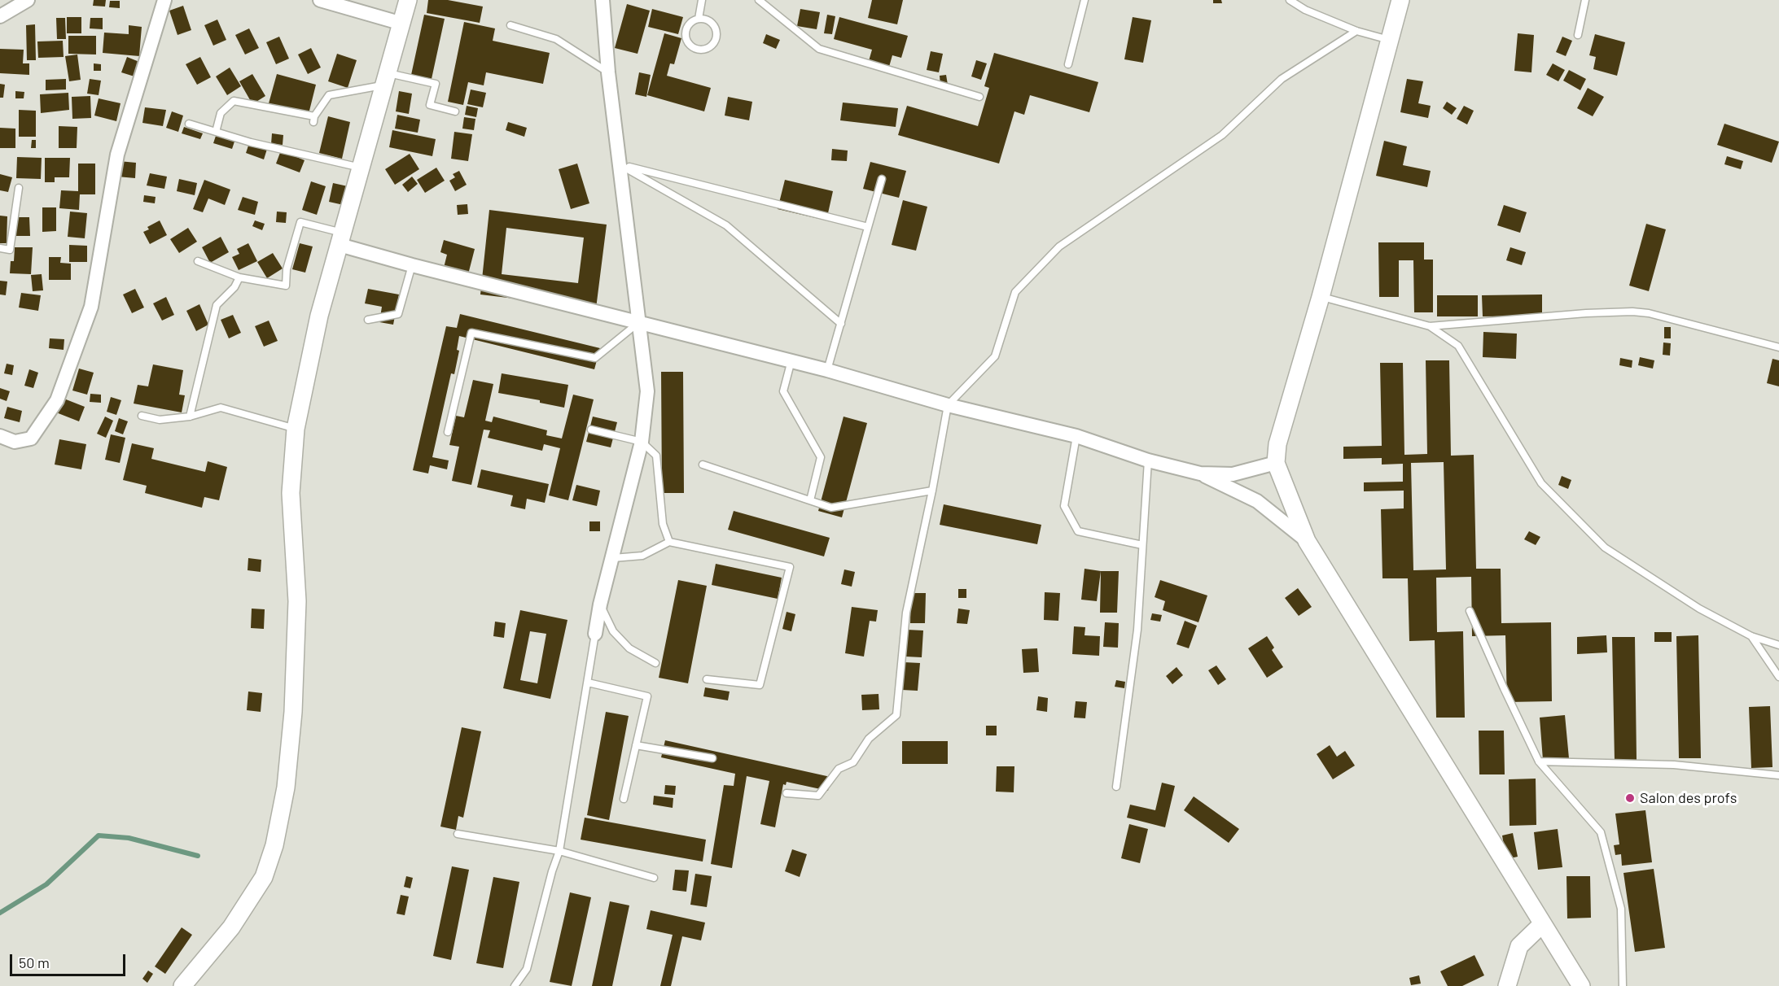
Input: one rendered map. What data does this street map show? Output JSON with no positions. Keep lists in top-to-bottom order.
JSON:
{
  "places": ["Salon des profs"],
  "scale_bar": "50 m"
}
